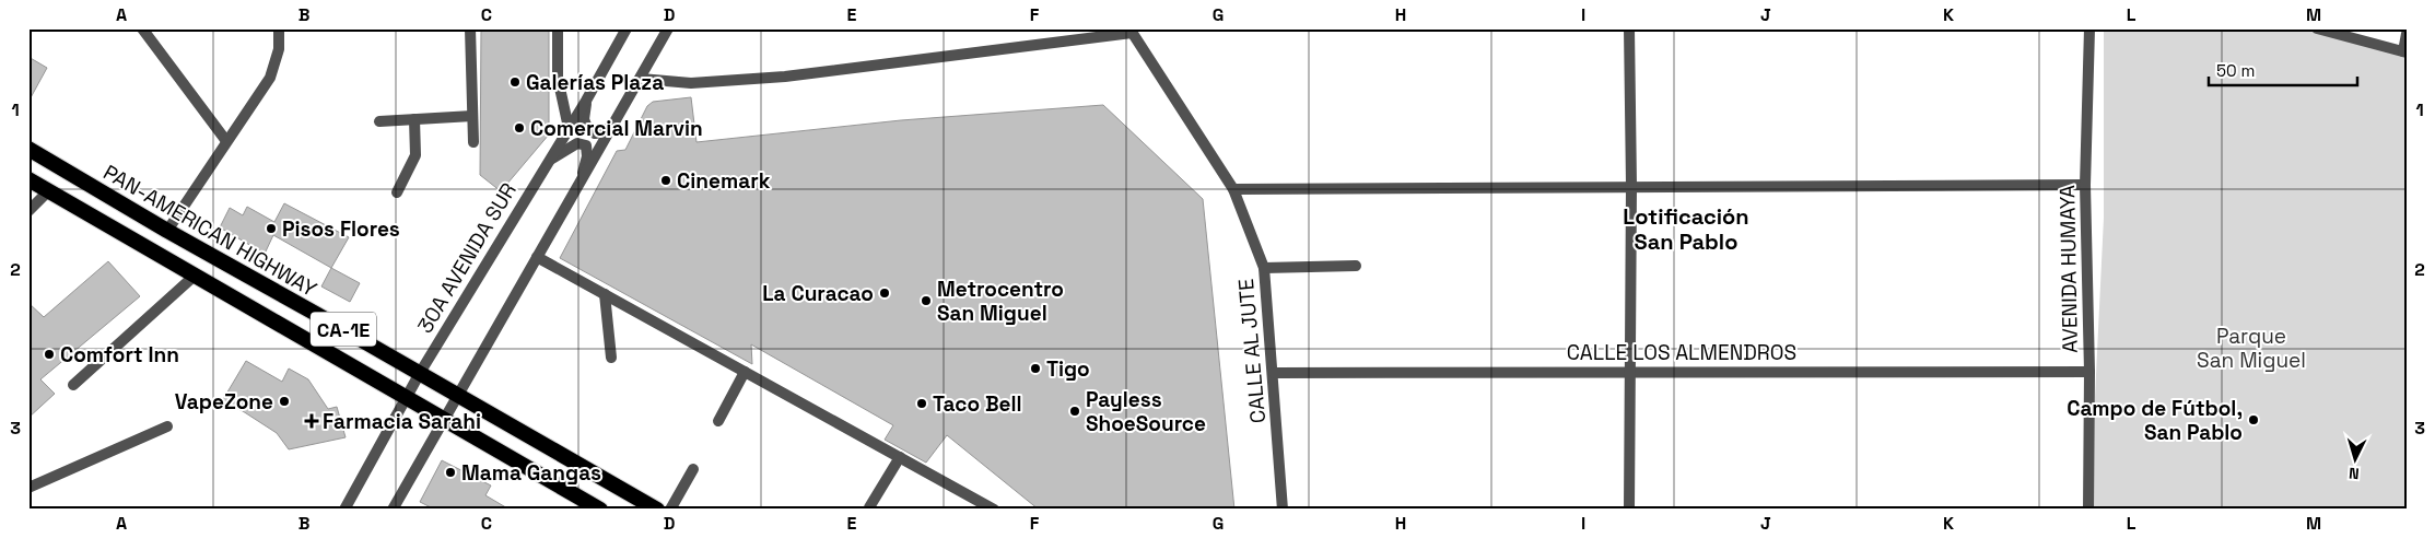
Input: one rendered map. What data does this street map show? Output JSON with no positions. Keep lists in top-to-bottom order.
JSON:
{
  "streets": {
    "highway": ["PAN-AMERICAN HIGHWAY", "CA-1E"],
    "street": [
      "30A AVENIDA SUR",
      "AVENIDA HUMAYA",
      "CALLE AL JUTE",
      "CALLE LOS ALMENDROS"
    ]
  },
  "crossings": [
    ["PAN-AMERICAN HIGHWAY", "30A AVENIDA SUR"],
    ["30A AVENIDA SUR", "CA-1E"],
    ["AVENIDA HUMAYA", "CALLE LOS ALMENDROS"],
    ["CALLE AL JUTE", "CALLE LOS ALMENDROS"]
  ],
  "districts": ["Lotificación San Pablo"],
  "parks": ["Parque San Miguel"],
  "places": {
    "other": [
      "Galerías Plaza",
      "Comercial Marvin",
      "Cinemark",
      "Pisos Flores",
      "La Curacao",
      "Metrocentro San Miguel",
      "Comfort Inn",
      "Tigo",
      "VapeZone",
      "Taco Bell",
      "Payless ShoeSource",
      "Campo de Fútbol, San Pablo",
      "Mama Gangas"
    ],
    "health": ["Farmacia Sarahi"]
  },
  "scale_bar": "50 m",
  "north": "bottom",
  "grid": {
    "columns": [
      "A",
      "B",
      "C",
      "D",
      "E",
      "F",
      "G",
      "H",
      "I",
      "J",
      "K",
      "L",
      "M"
    ],
    "rows": ["1", "2", "3"]
  }
}
